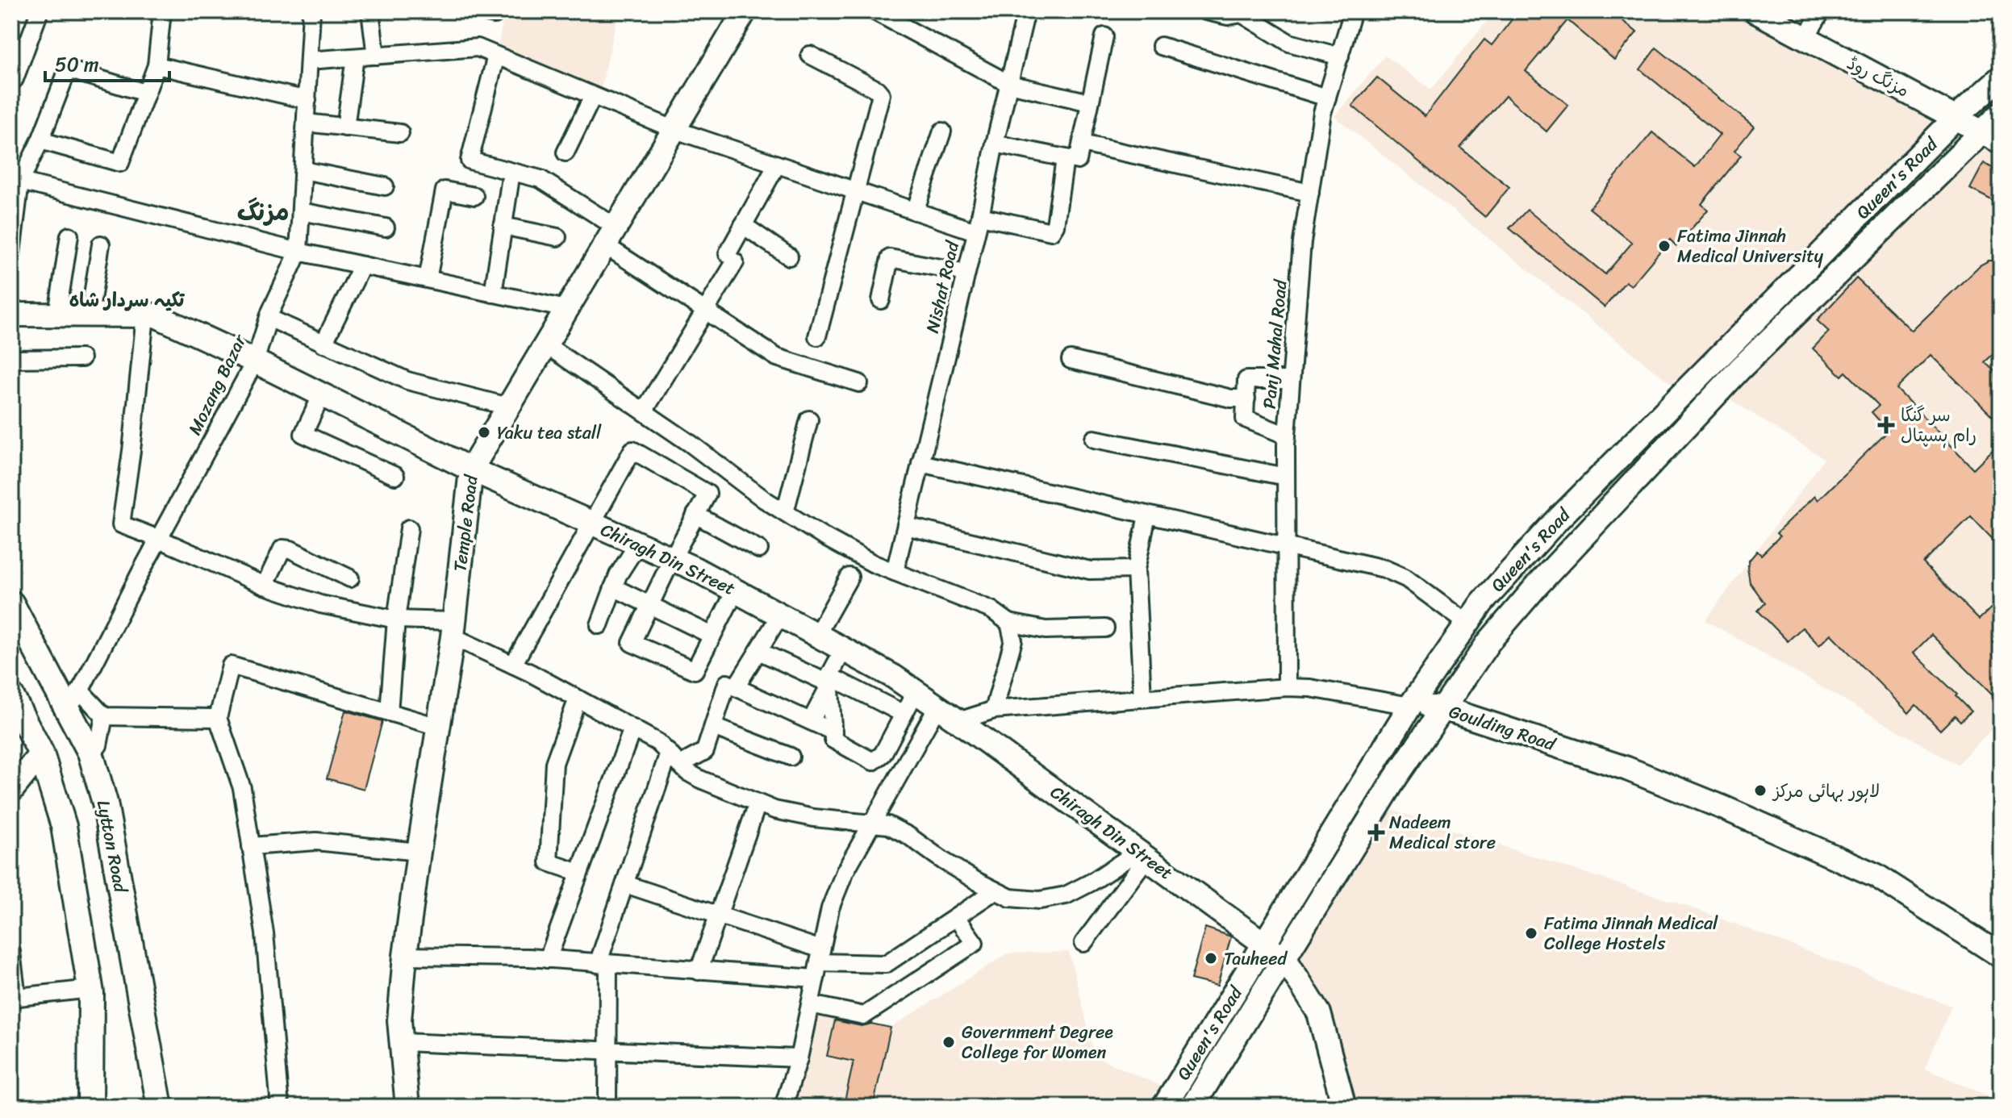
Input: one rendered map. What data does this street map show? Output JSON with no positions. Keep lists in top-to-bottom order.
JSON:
{
  "streets": {
    "main road": ["Lytton Road"],
    "street": [
      "مزنگ روڈ",
      "Queen's Road",
      "Nishat Road",
      "Panj Mahal Road",
      "Mozang Bazar",
      "Temple Road",
      "Chiragh Din Street",
      "Goulding Road"
    ]
  },
  "crossings": [
    ["مزنگ روڈ", "Queen's Road"],
    ["Queen's Road", "Chiragh Din Street"],
    ["Queen's Road", "Goulding Road"],
    ["Panj Mahal Road", "Goulding Road"],
    ["Mozang Bazar", "Chiragh Din Street"],
    ["Mozang Bazar", "Lytton Road"],
    ["Temple Road", "Chiragh Din Street"],
    ["Chiragh Din Street", "Goulding Road"]
  ],
  "districts": ["مزنگ", "تکیہ سردار شاہ"],
  "places": {
    "other": [
      "Fatima Jinnah Medical University",
      "Yaku tea stall",
      "لاہور بہائی مرکز",
      "Fatima Jinnah Medical College Hostels",
      "Tauheed",
      "Government Degree College for Women"
    ],
    "health": ["سر گنگا رام ہسپتال", "Nadeem Medical store"]
  },
  "scale_bar": "50 m"
}
